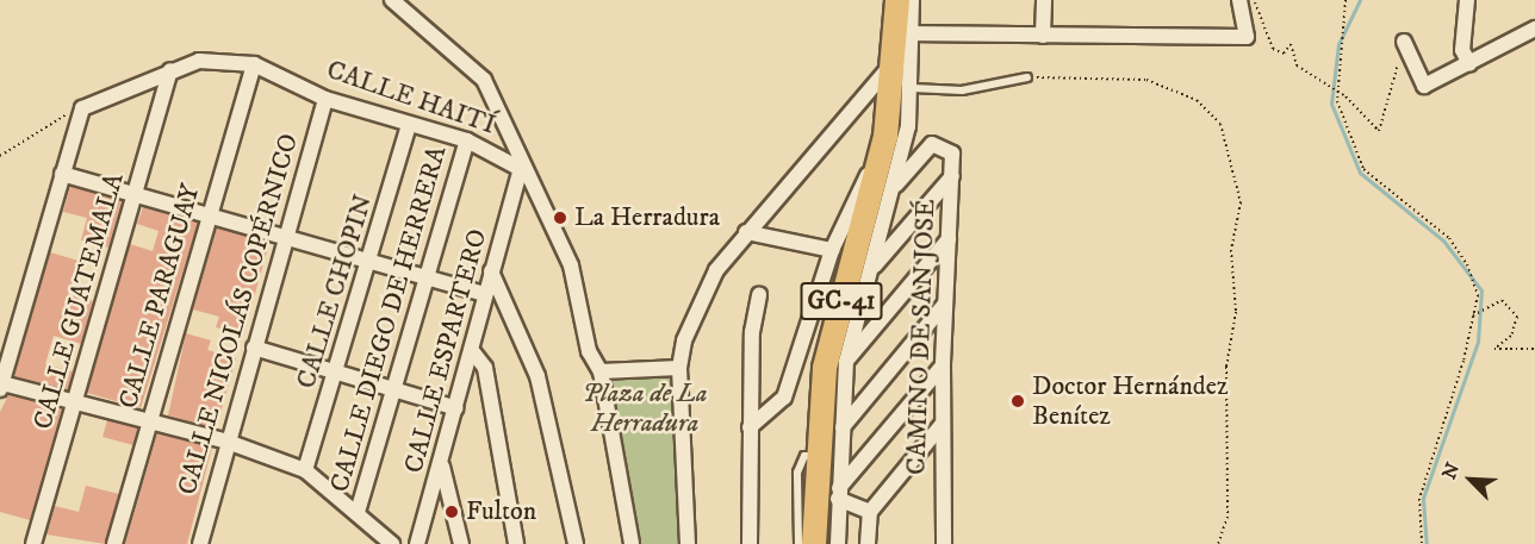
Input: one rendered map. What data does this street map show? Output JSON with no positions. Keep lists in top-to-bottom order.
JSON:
{
  "streets": {
    "main road": ["GC-41"],
    "street": [
      "CALLE HAITÍ",
      "CALLE CHOPIN",
      "CALLE PARAGUAY",
      "CALLE GUATEMALA",
      "CALLE NICOLÁS COPÉRNICO",
      "CALLE DIEGO DE HERRERA",
      "CAMINO DE SAN JOSÉ",
      "CALLE ESPARTERO"
    ]
  },
  "crossings": [
    ["CALLE HAITÍ", "CALLE CHOPIN"],
    ["CALLE HAITÍ", "CALLE PARAGUAY"],
    ["CALLE HAITÍ", "CALLE GUATEMALA"],
    ["CALLE HAITÍ", "CALLE NICOLÁS COPÉRNICO"],
    ["CALLE HAITÍ", "CALLE DIEGO DE HERRERA"],
    ["CALLE HAITÍ", "CALLE ESPARTERO"]
  ],
  "parks": ["Plaza de La Herradura"],
  "places": ["La Herradura", "Doctor Hernández Benítez", "Fulton"],
  "north": "top left"
}
